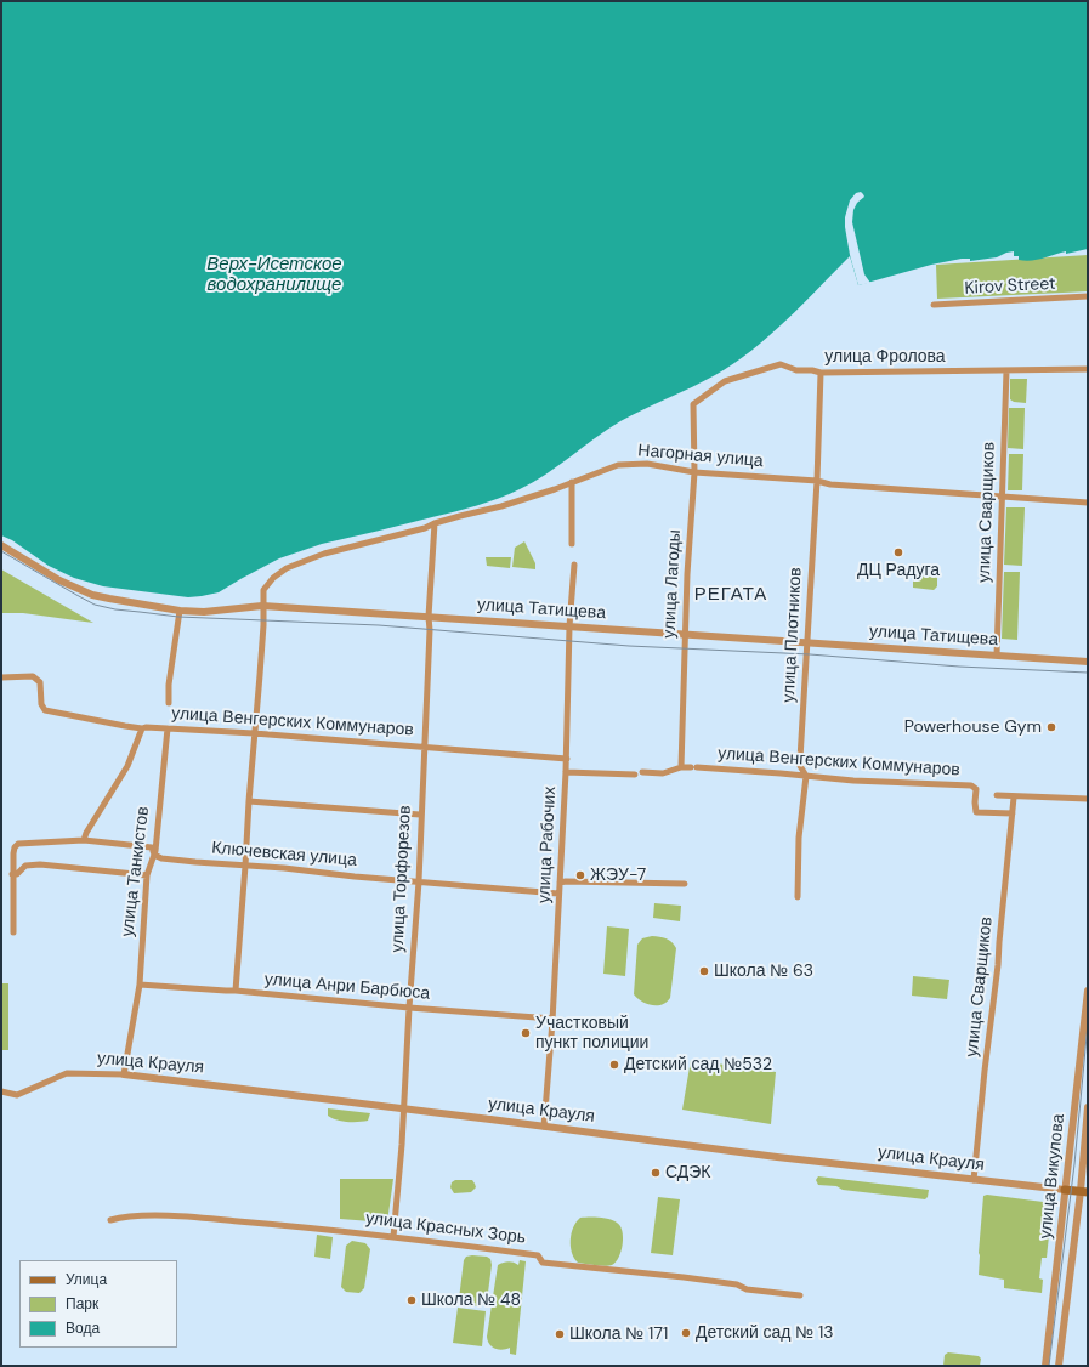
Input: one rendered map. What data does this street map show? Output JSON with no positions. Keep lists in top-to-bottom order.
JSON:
{
  "streets": {
    "main road": ["улица Крауля"],
    "street": [
      "Kirov Street",
      "улица Фролова",
      "Нагорная улица",
      "улица Сварщиков",
      "улица Лагоды",
      "улица Татищева",
      "улица Плотников",
      "улица Венгерских Коммунаров",
      "улица Рабочих",
      "Ключевская улица",
      "улица Танкистов",
      "улица Торфорезов",
      "улица Анри Барбюса",
      "улица Викулова",
      "улица Красных Зорь"
    ]
  },
  "crossings": [
    ["улица Фролова", "улица Сварщиков"],
    ["улица Фролова", "улица Лагоды"],
    ["улица Фролова", "улица Плотников"],
    ["Нагорная улица", "улица Сварщиков"],
    ["Нагорная улица", "улица Лагоды"],
    ["Нагорная улица", "улица Татищева"],
    ["Нагорная улица", "улица Плотников"],
    ["Нагорная улица", "улица Венгерских Коммунаров"],
    ["Нагорная улица", "Ключевская улица"],
    ["Нагорная улица", "улица Торфорезов"],
    ["Нагорная улица", "улица Анри Барбюса"],
    ["улица Сварщиков", "улица Татищева"],
    ["улица Сварщиков", "улица Венгерских Коммунаров"],
    ["улица Сварщиков", "улица Крауля"],
    ["улица Лагоды", "улица Татищева"],
    ["улица Лагоды", "улица Венгерских Коммунаров"],
    ["улица Татищева", "улица Плотников"],
    ["улица Татищева", "улица Рабочих"],
    ["улица Татищева", "улица Торфорезов"],
    ["улица Плотников", "улица Венгерских Коммунаров"],
    ["улица Венгерских Коммунаров", "улица Рабочих"],
    ["улица Венгерских Коммунаров", "улица Танкистов"],
    ["улица Венгерских Коммунаров", "улица Торфорезов"],
    ["улица Рабочих", "Ключевская улица"],
    ["улица Рабочих", "улица Анри Барбюса"],
    ["улица Рабочих", "улица Крауля"],
    ["Ключевская улица", "улица Танкистов"],
    ["Ключевская улица", "улица Торфорезов"],
    ["улица Танкистов", "улица Анри Барбюса"],
    ["улица Танкистов", "улица Крауля"],
    ["улица Торфорезов", "улица Анри Барбюса"],
    ["улица Торфорезов", "улица Крауля"],
    ["улица Торфорезов", "улица Красных Зорь"],
    ["улица Крауля", "улица Викулова"]
  ],
  "districts": ["РЕГАТА"],
  "water": ["Верх-Исетское водохранилище"],
  "places": [
    "ДЦ Радуга",
    "Powerhouse Gym",
    "ЖЭУ-7",
    "Школа № 63",
    "Участковый пункт полиции",
    "Детский сад №532",
    "СДЭК",
    "Школа № 48",
    "Детский сад № 13",
    "Школа № 171"
  ],
  "legend": ["Улица", "Парк", "Вода"]
}
